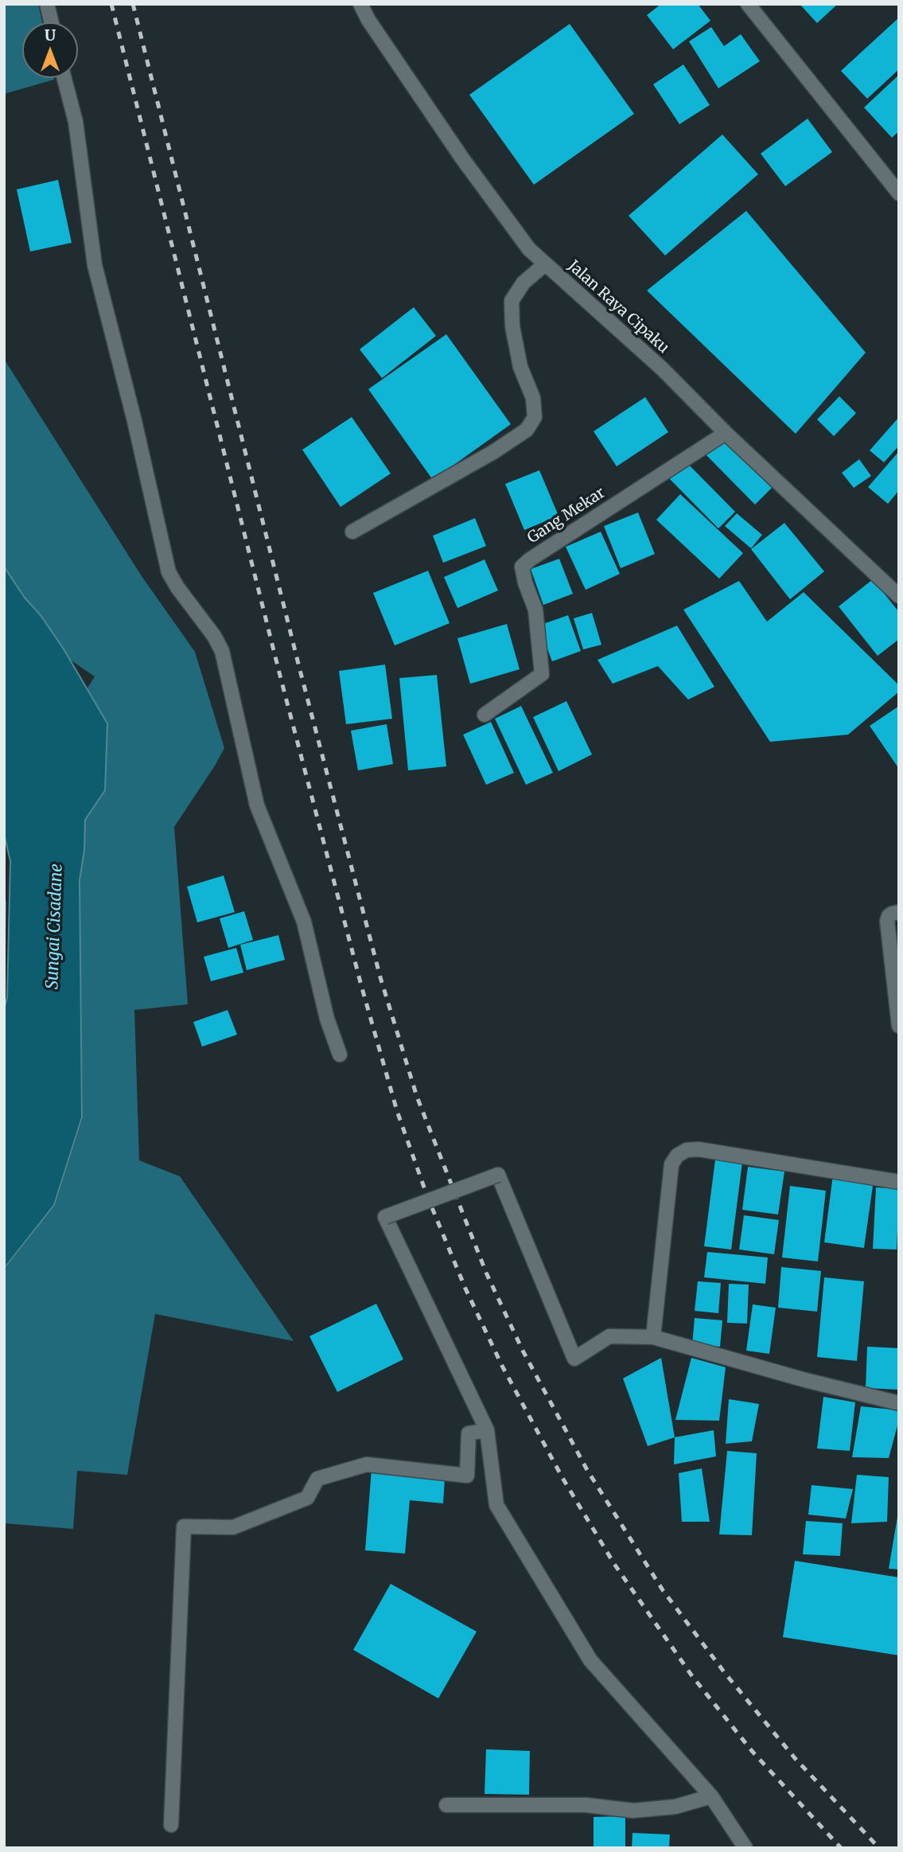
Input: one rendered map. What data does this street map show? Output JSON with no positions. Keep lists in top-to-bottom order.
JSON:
{
  "streets": {
    "street": ["Jalan Raya Cipaku", "Gang Mekar"]
  },
  "crossings": [
    ["Jalan Raya Cipaku", "Gang Mekar"]
  ],
  "water": ["Sungai Cisadane"],
  "north": "top"
}
